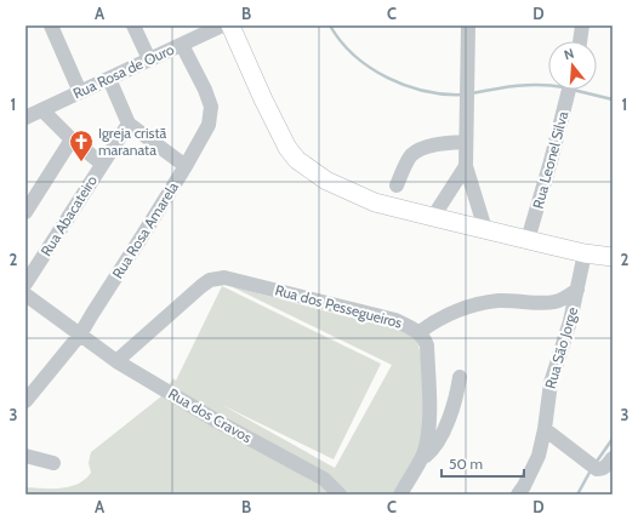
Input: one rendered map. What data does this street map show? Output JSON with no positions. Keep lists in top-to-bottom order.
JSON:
{
  "streets": {
    "street": [
      "Rua Rosa de Ouro",
      "Rua Leonel Silva",
      "Rua Abacateiro",
      "Rua Rosa Amarela",
      "Rua dos Pessegueiros",
      "Rua São Jorge",
      "Rua dos Cravos"
    ]
  },
  "crossings": [
    ["Rua Rosa de Ouro", "Rua Rosa Amarela"],
    ["Rua Rosa Amarela", "Rua dos Cravos"],
    ["Rua dos Pessegueiros", "Rua dos Cravos"]
  ],
  "places": {
    "church": ["Igreja cristã maranata"]
  },
  "scale_bar": "50 m",
  "north": "top",
  "grid": {
    "columns": [
      "A",
      "B",
      "C",
      "D"
    ],
    "rows": ["1", "2", "3"]
  }
}
